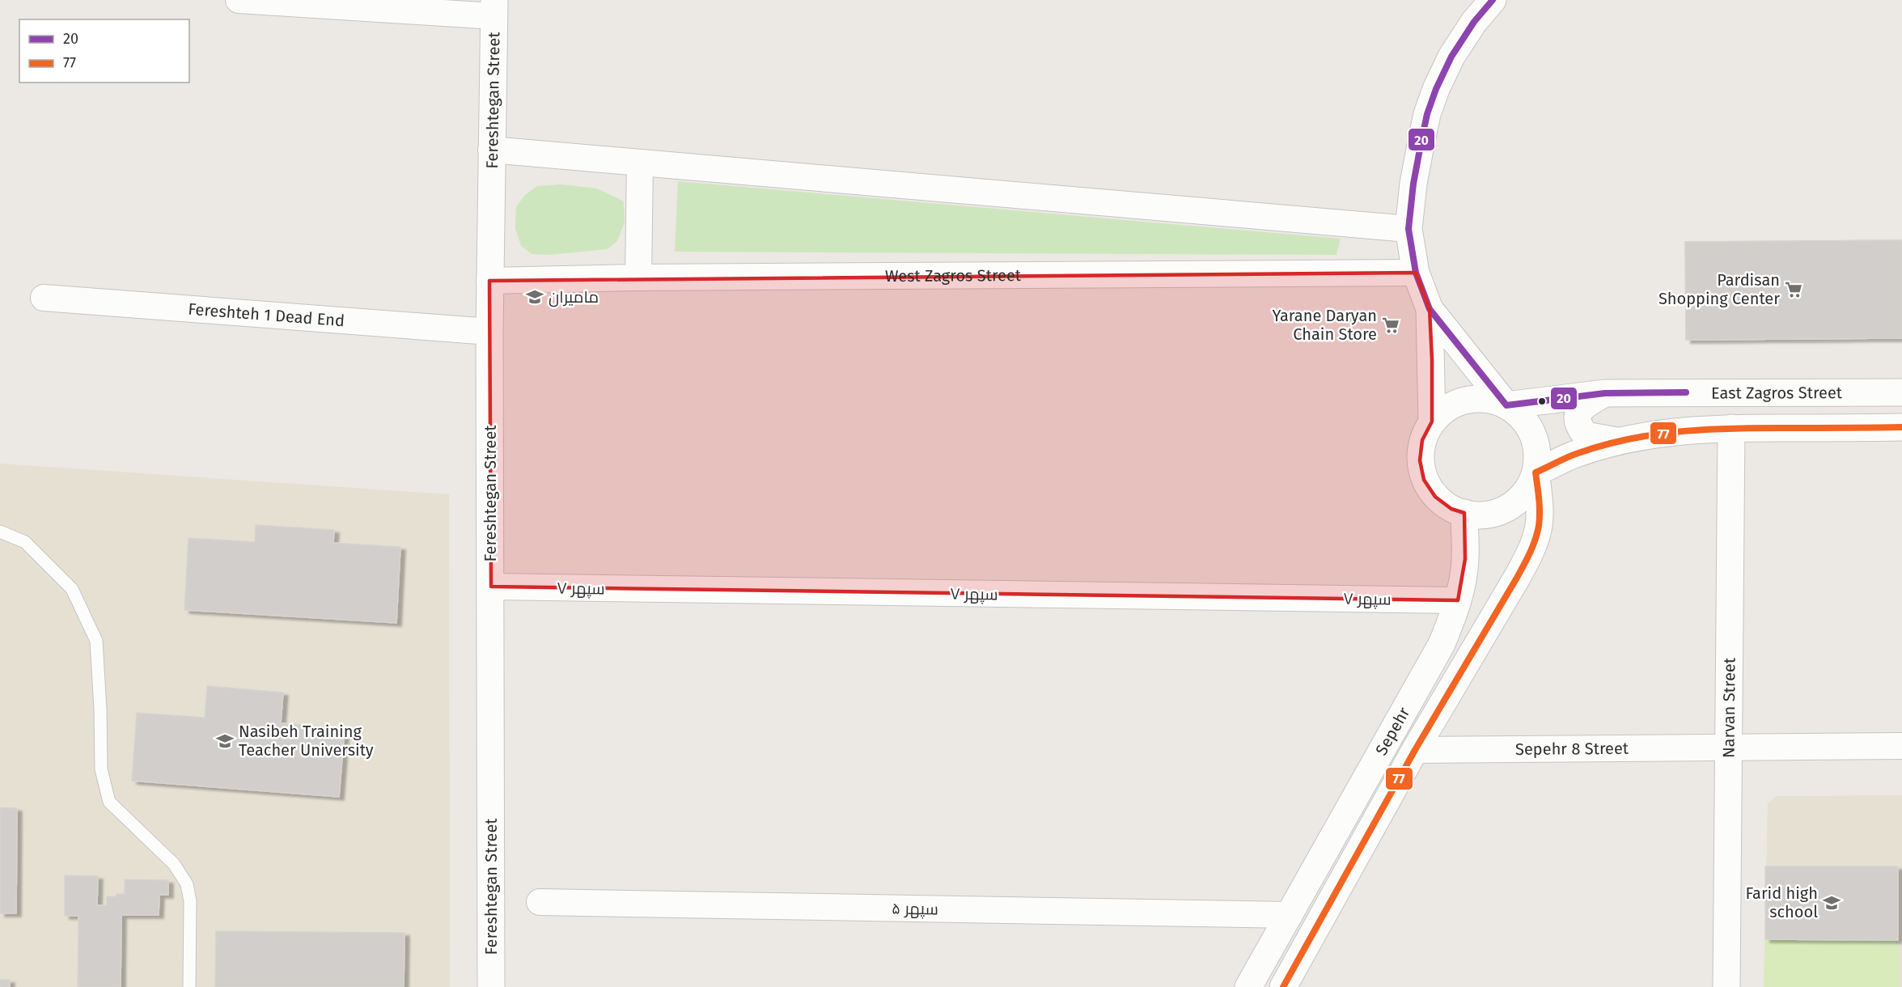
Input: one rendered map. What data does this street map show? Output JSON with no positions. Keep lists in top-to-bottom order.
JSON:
{
  "streets": {
    "street": [
      "Fereshtegan Street",
      "West Zagros Street",
      "Fereshteh 1 Dead End",
      "East Zagros Street",
      "سپهر ۷",
      "Narvan Street",
      "Sepehr",
      "Sepehr 8 Street",
      "سپهر ۵"
    ]
  },
  "crossings": [
    ["Fereshtegan Street", "West Zagros Street"],
    ["Fereshtegan Street", "Fereshteh 1 Dead End"],
    ["Fereshtegan Street", "سپهر ۷"],
    ["East Zagros Street", "Sepehr"],
    ["سپهر ۷", "Sepehr"],
    ["Narvan Street", "Sepehr 8 Street"],
    ["Sepehr", "Sepehr 8 Street"],
    ["Sepehr", "سپهر ۵"]
  ],
  "places": {
    "supermarket": ["Pardisan Shopping Center", "Yarane Daryan Chain Store"],
    "school or university": ["مامیران", "Nasibeh Training Teacher University", "Farid high school"]
  },
  "lines": ["transit line 20", "transit line 77"],
  "legend": ["20", "77"]
}
